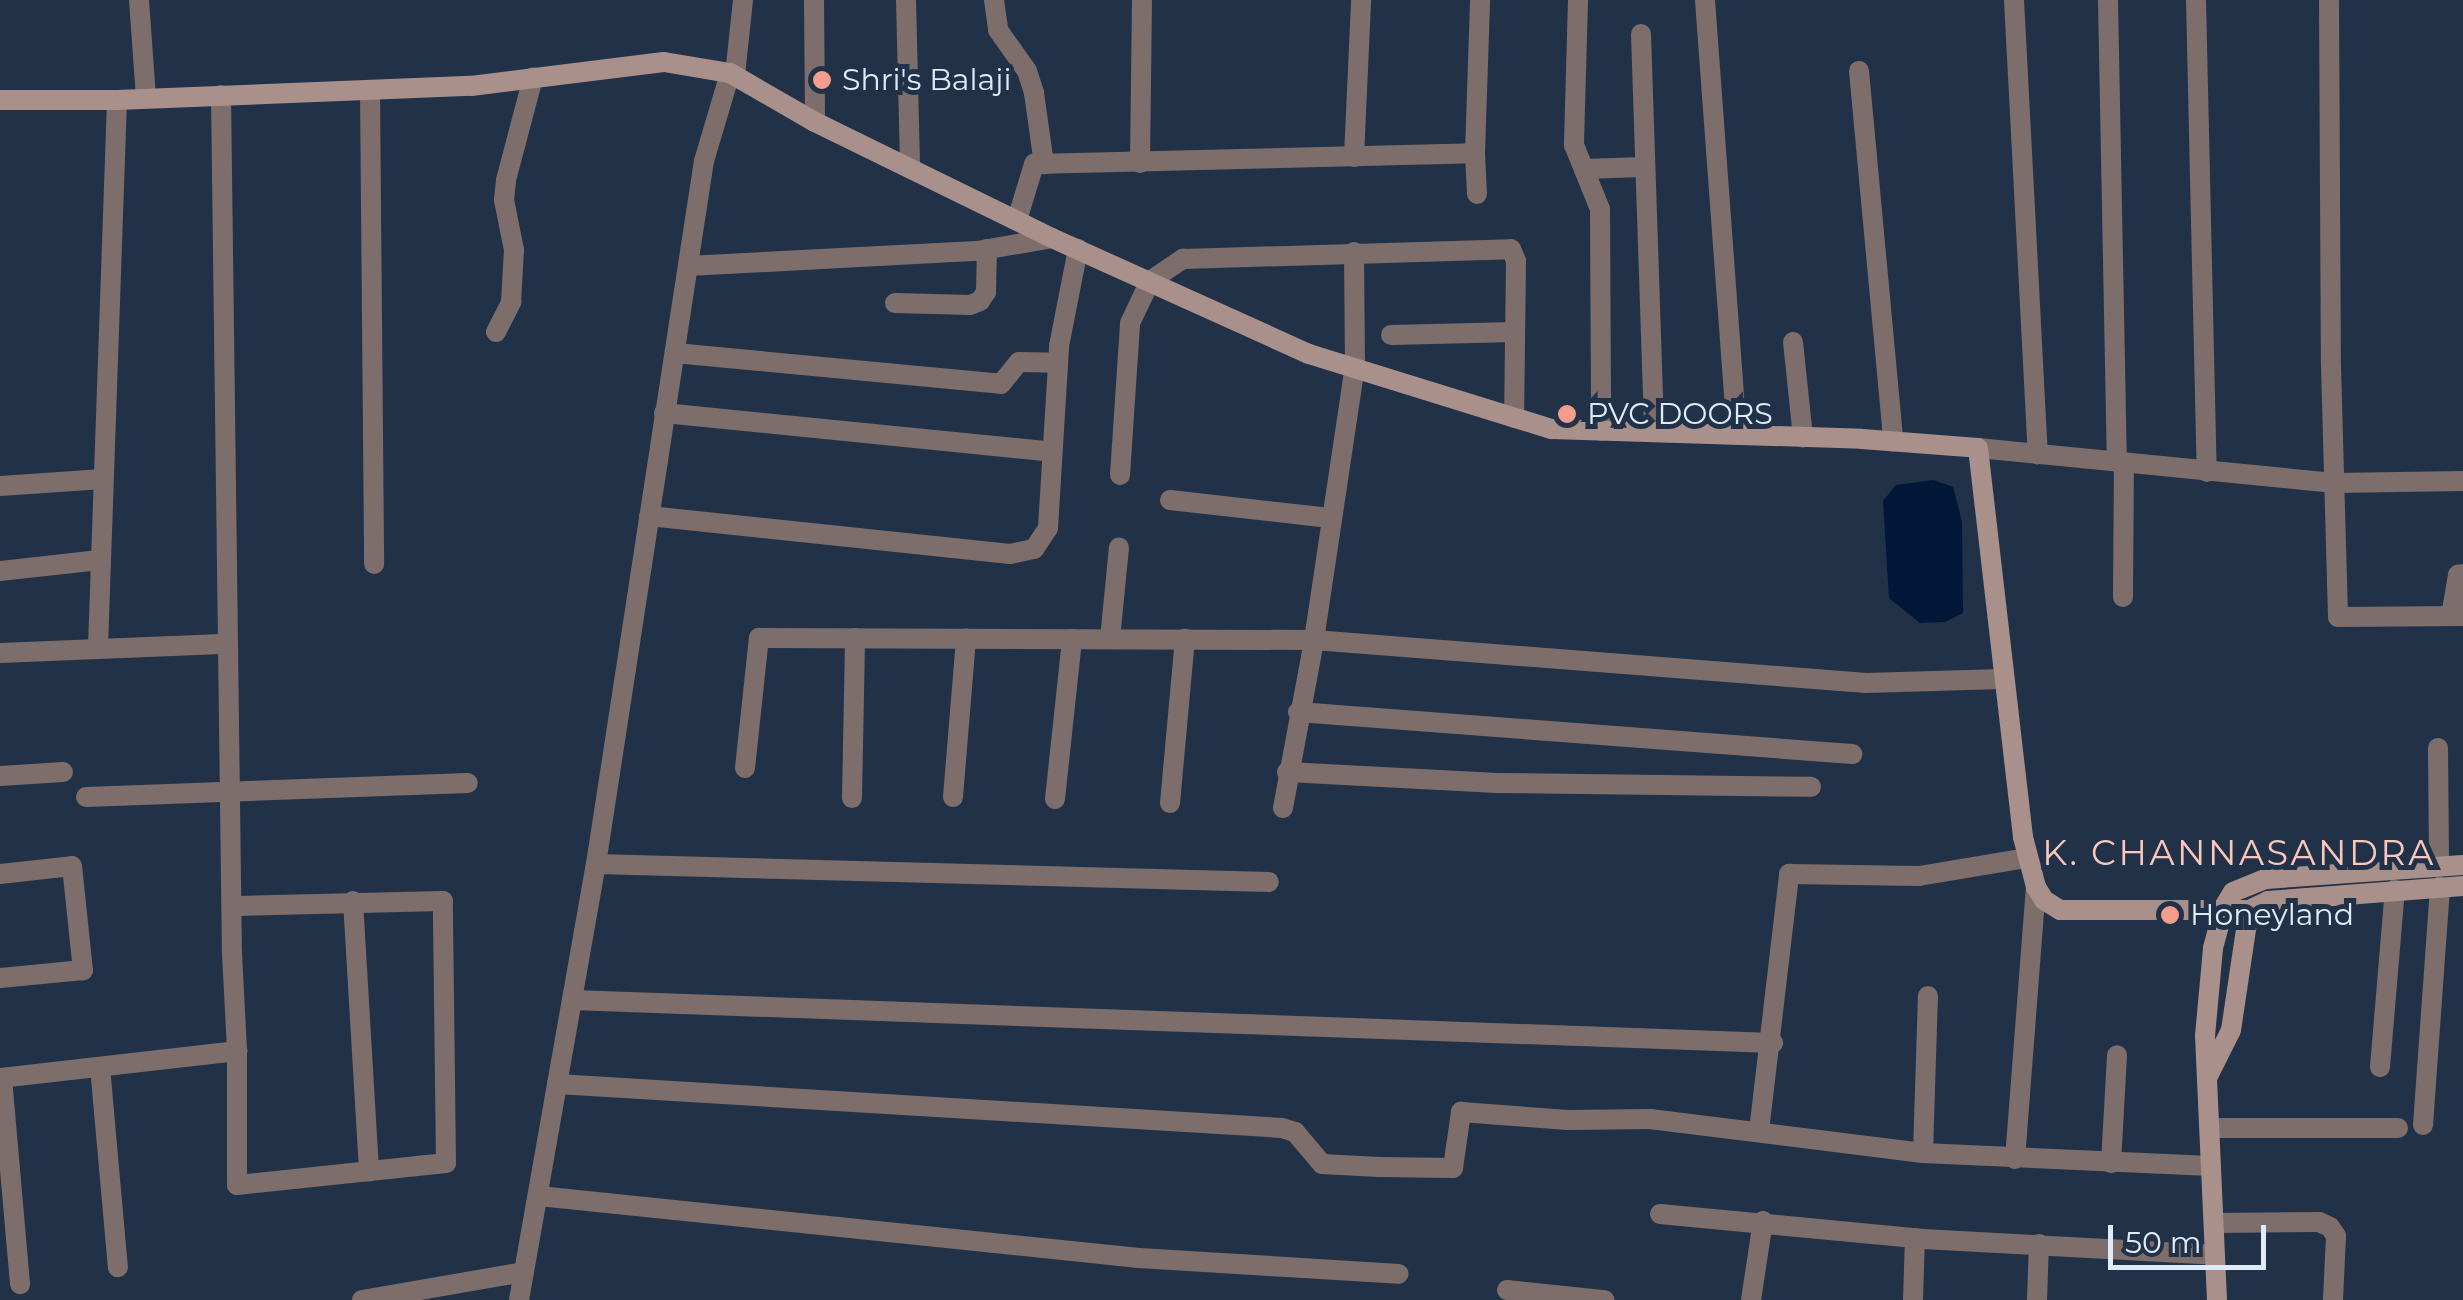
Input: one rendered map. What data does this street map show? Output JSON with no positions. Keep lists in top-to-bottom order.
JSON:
{
  "districts": ["K. CHANNASANDRA"],
  "places": ["Shri's Balaji", "PVC DOORS", "Honeyland"],
  "scale_bar": "50 m"
}
